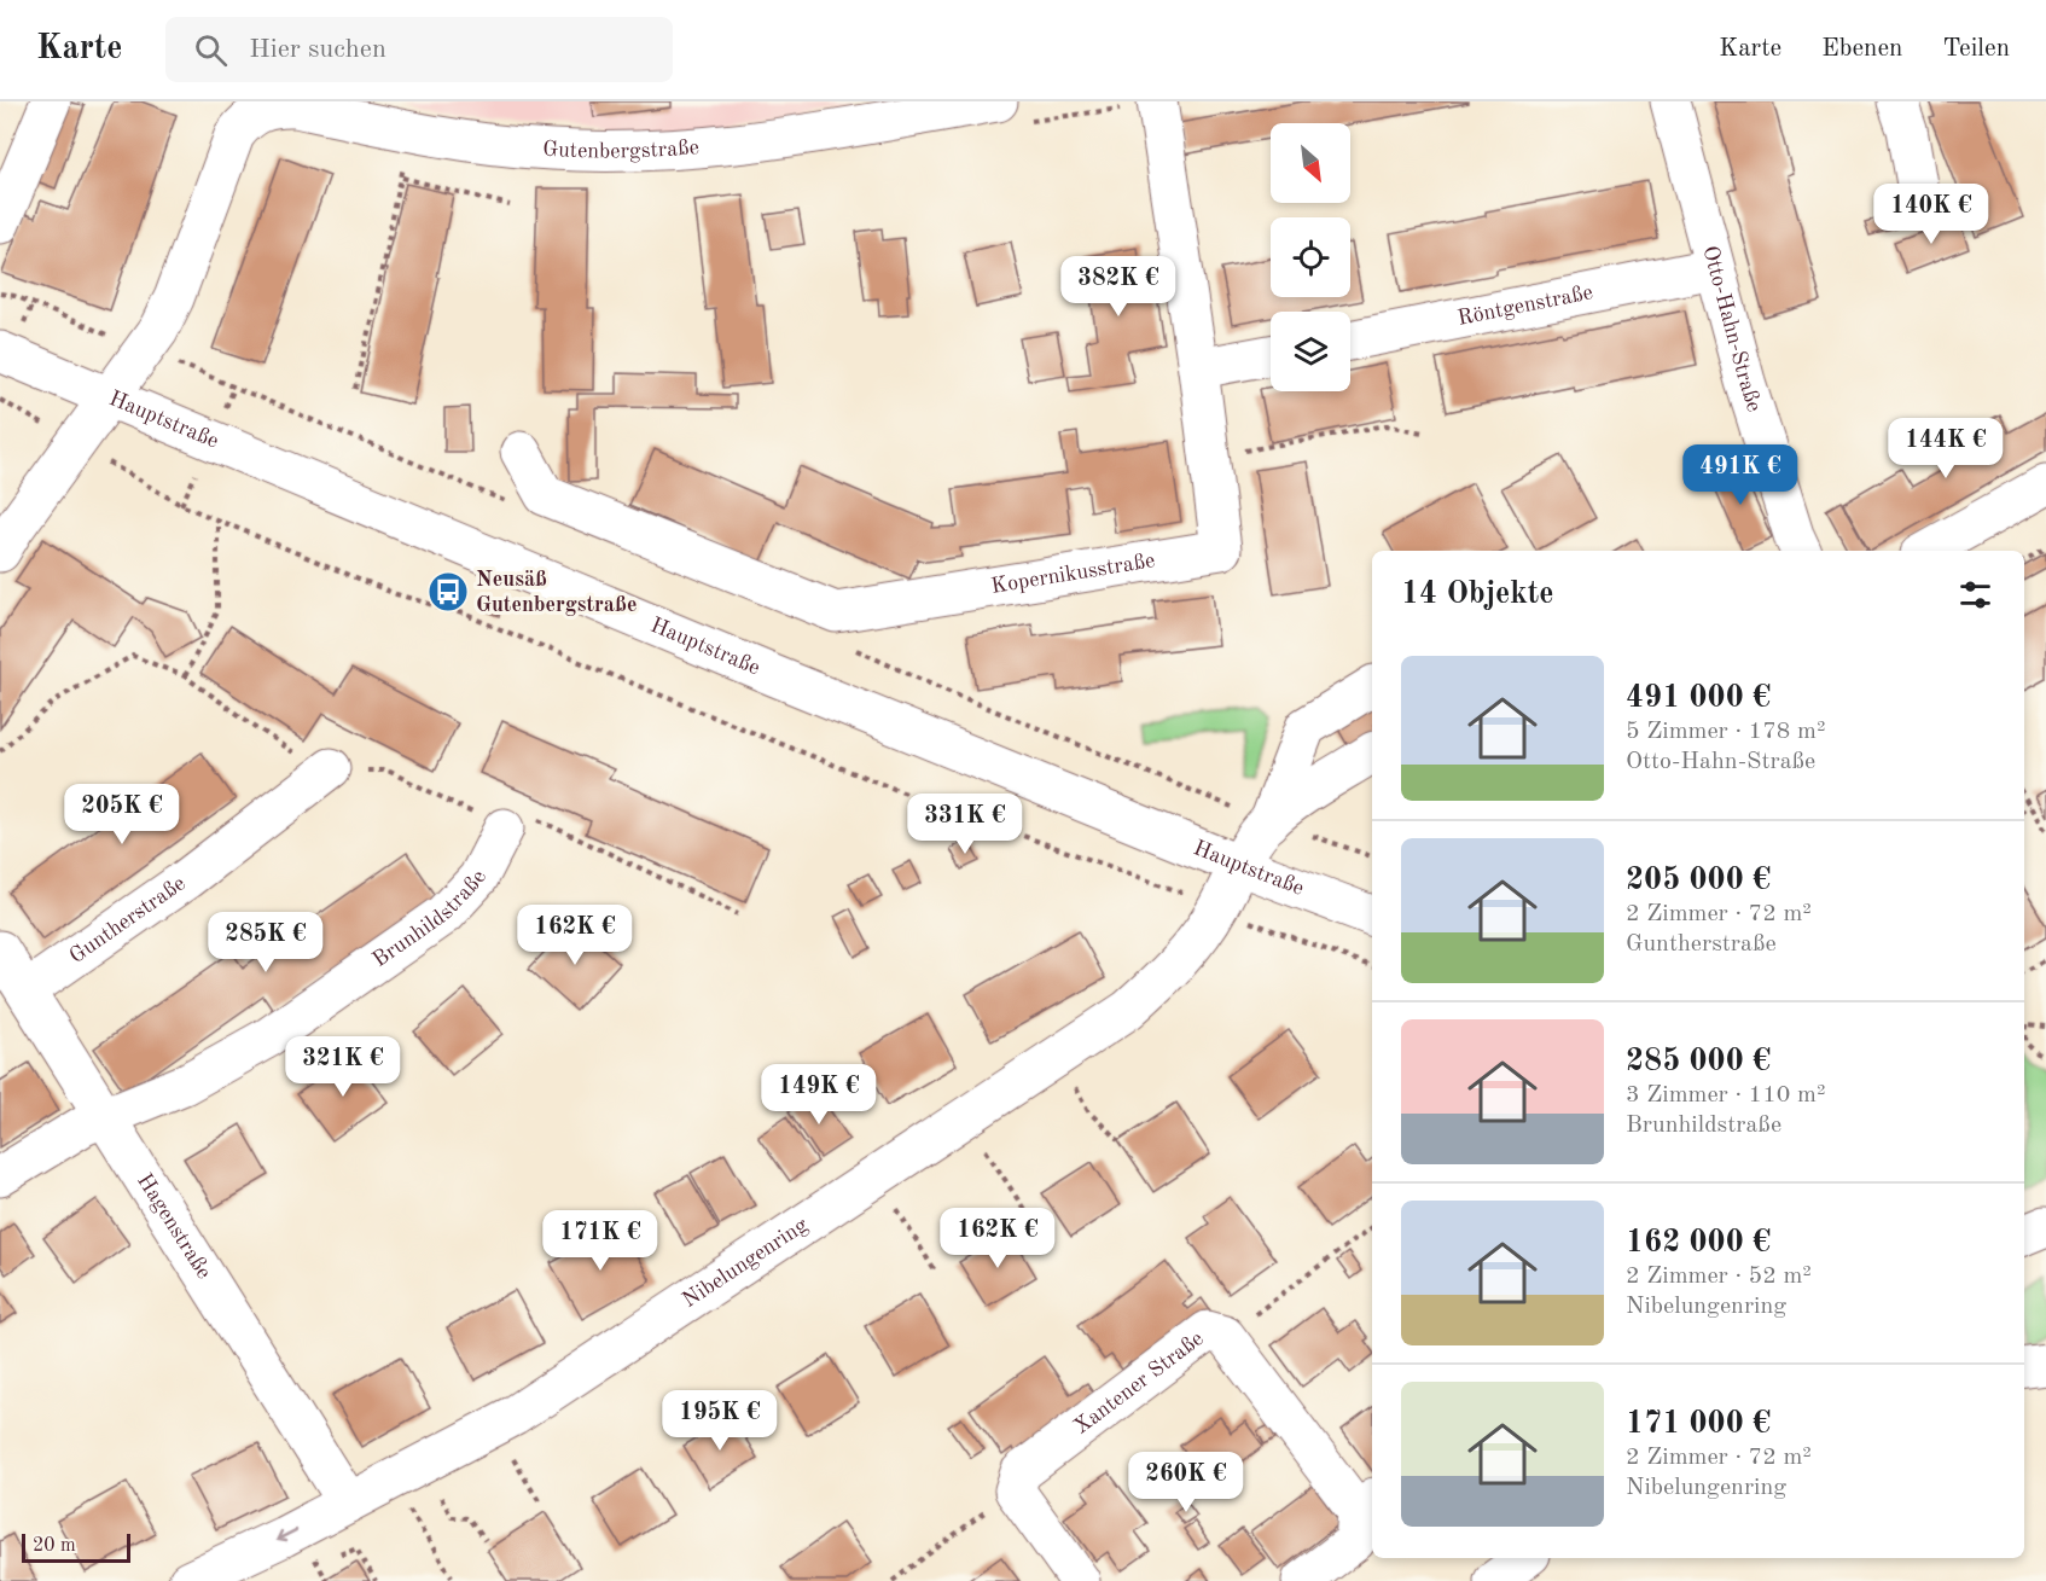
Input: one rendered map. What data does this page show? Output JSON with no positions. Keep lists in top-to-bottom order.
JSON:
{
  "streets": {
    "street": [
      "Gutenbergstraße",
      "Röntgenstraße",
      "Otto-Hahn-Straße",
      "Hauptstraße",
      "Kopernikusstraße",
      "Brunhildstraße",
      "Guntherstraße",
      "Hagenstraße",
      "Nibelungenring",
      "Xantener Straße"
    ]
  },
  "crossings": [
    ["Gutenbergstraße", "Hauptstraße"],
    ["Röntgenstraße", "Otto-Hahn-Straße"],
    ["Hauptstraße", "Nibelungenring"],
    ["Brunhildstraße", "Hagenstraße"],
    ["Guntherstraße", "Hagenstraße"],
    ["Hagenstraße", "Nibelungenring"]
  ],
  "places": {
    "bus stop": ["Neusäß Gutenbergstraße"]
  },
  "scale_bar": "20 m",
  "north": "bottom right",
  "page": {
    "header": "Karte",
    "search": "Hier suchen",
    "nav": ["Karte", "Ebenen", "Teilen"],
    "price": [
      "140K €",
      "382K €",
      "144K €",
      "491K €",
      "205K €",
      "331K €",
      "162K €",
      "285K €",
      "321K €",
      "149K €",
      "162K €",
      "171K €",
      "195K €",
      "260K €"
    ],
    "heading": "14 Objekte",
    "list": [
      {
        "name": "491 000 €",
        "note": "5 Zimmer · 178 m² · Otto-Hahn-Straße"
      },
      {
        "name": "205 000 €",
        "note": "2 Zimmer · 72 m² · Guntherstraße"
      },
      {
        "name": "285 000 €",
        "note": "3 Zimmer · 110 m² · Brunhildstraße"
      },
      {
        "name": "162 000 €",
        "note": "2 Zimmer · 52 m² · Nibelungenring"
      },
      {
        "name": "171 000 €",
        "note": "2 Zimmer · 72 m² · Nibelungenring"
      }
    ],
    "scale": "20 m"
  }
}
